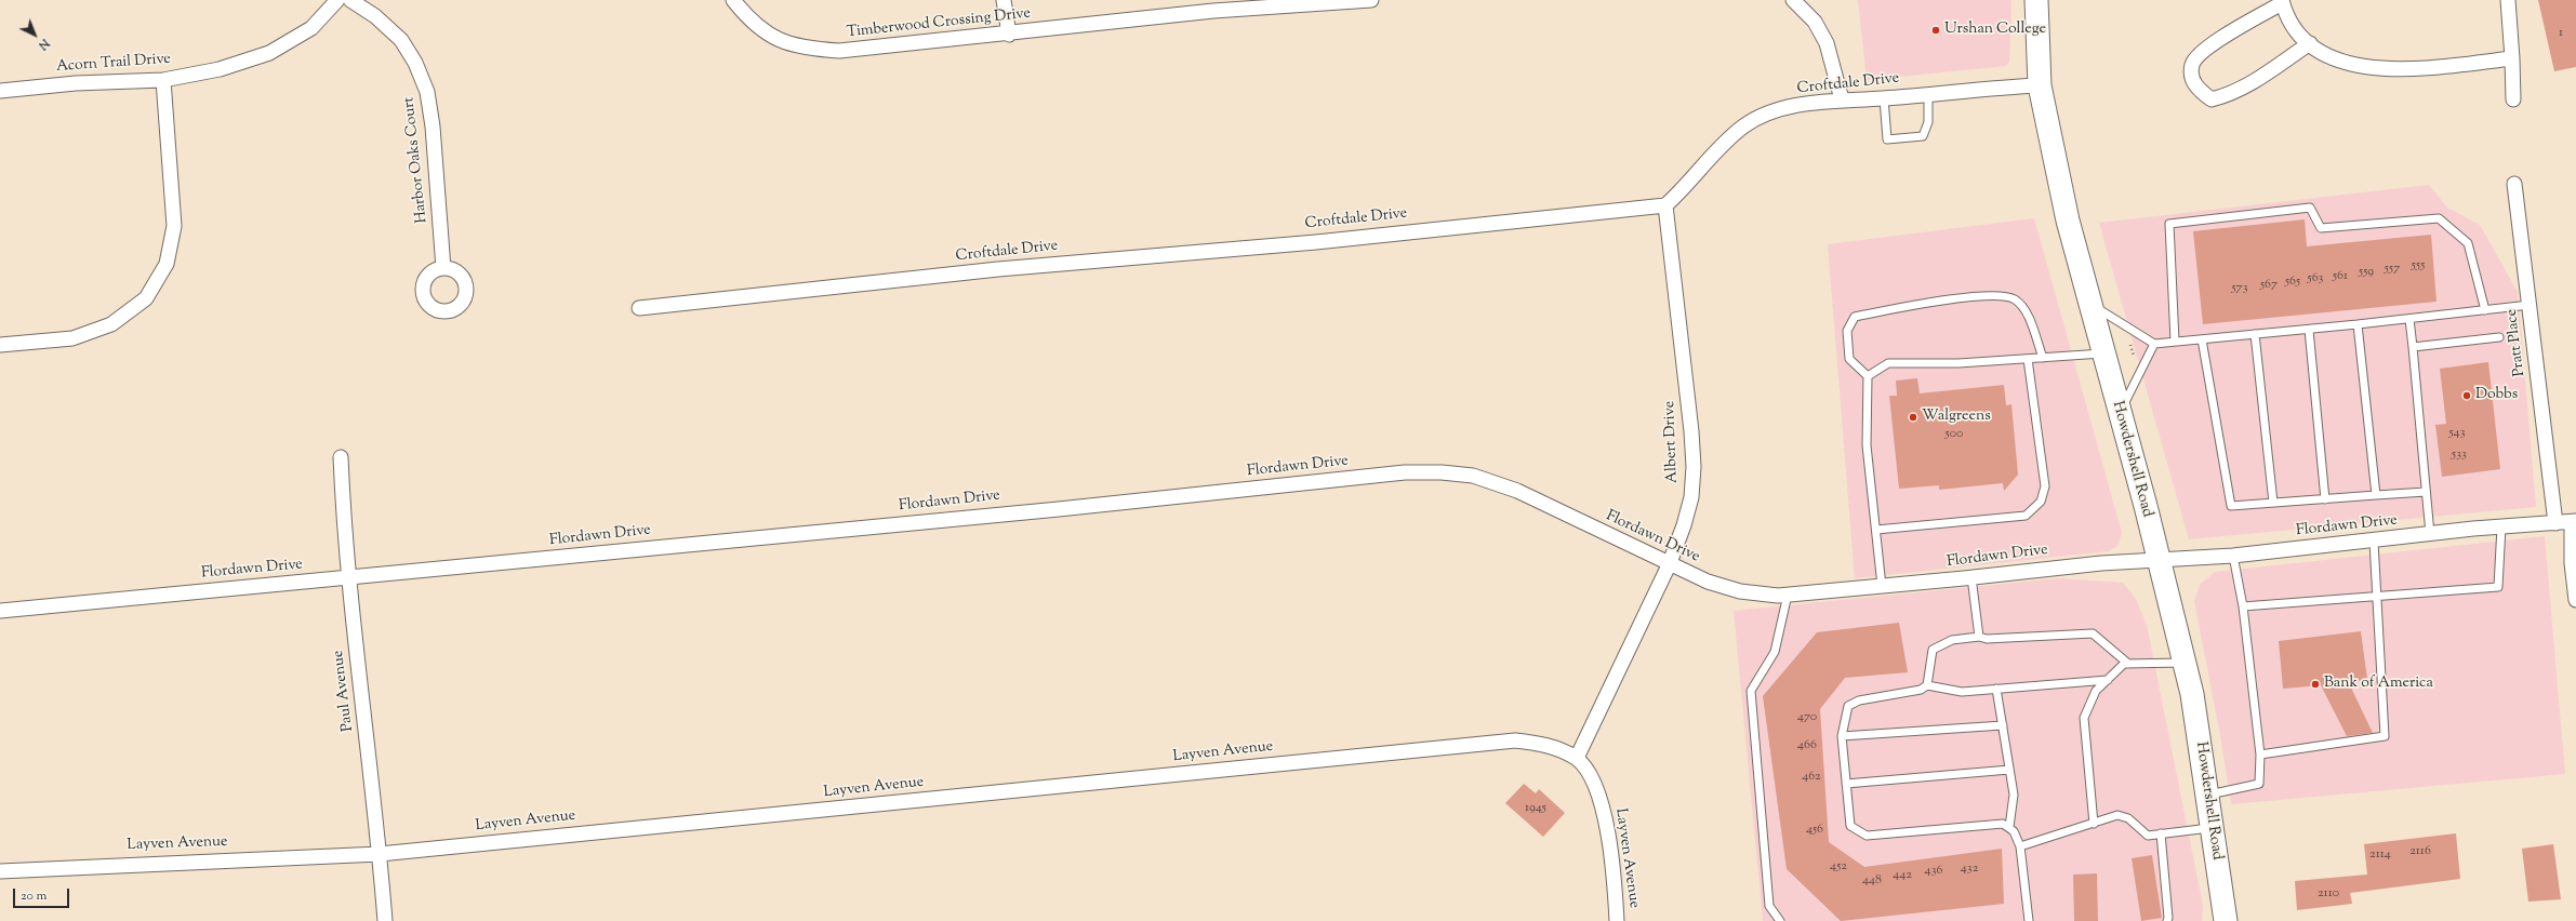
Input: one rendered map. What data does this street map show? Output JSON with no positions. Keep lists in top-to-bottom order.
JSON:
{
  "streets": {
    "main road": ["Howdershell Road"],
    "street": [
      "Timberwood Crossing Drive",
      "Acorn Trail Drive",
      "Croftdale Drive",
      "Harbor Oaks Court",
      "Pratt Place",
      "Albert Drive",
      "Flordawn Drive",
      "Paul Avenue",
      "Layven Avenue"
    ]
  },
  "crossings": [
    ["Croftdale Drive", "Albert Drive"],
    ["Croftdale Drive", "Howdershell Road"],
    ["Pratt Place", "Flordawn Drive"],
    ["Albert Drive", "Flordawn Drive"],
    ["Albert Drive", "Layven Avenue"],
    ["Howdershell Road", "Flordawn Drive"],
    ["Flordawn Drive", "Paul Avenue"],
    ["Paul Avenue", "Layven Avenue"]
  ],
  "places": [
    "Urshan College",
    "Dobbs",
    "Walgreens",
    "Bank of America"
  ],
  "house_numbers": [
    "1",
    "555",
    "557",
    "559",
    "561",
    "563",
    "565",
    "567",
    "573",
    "543",
    "500",
    "533",
    "470",
    "466",
    "462",
    "1945",
    "456",
    "2116",
    "2114",
    "452",
    "432",
    "436",
    "442",
    "448",
    "2110"
  ],
  "scale_bar": "20 m",
  "north": "bottom right"
}
